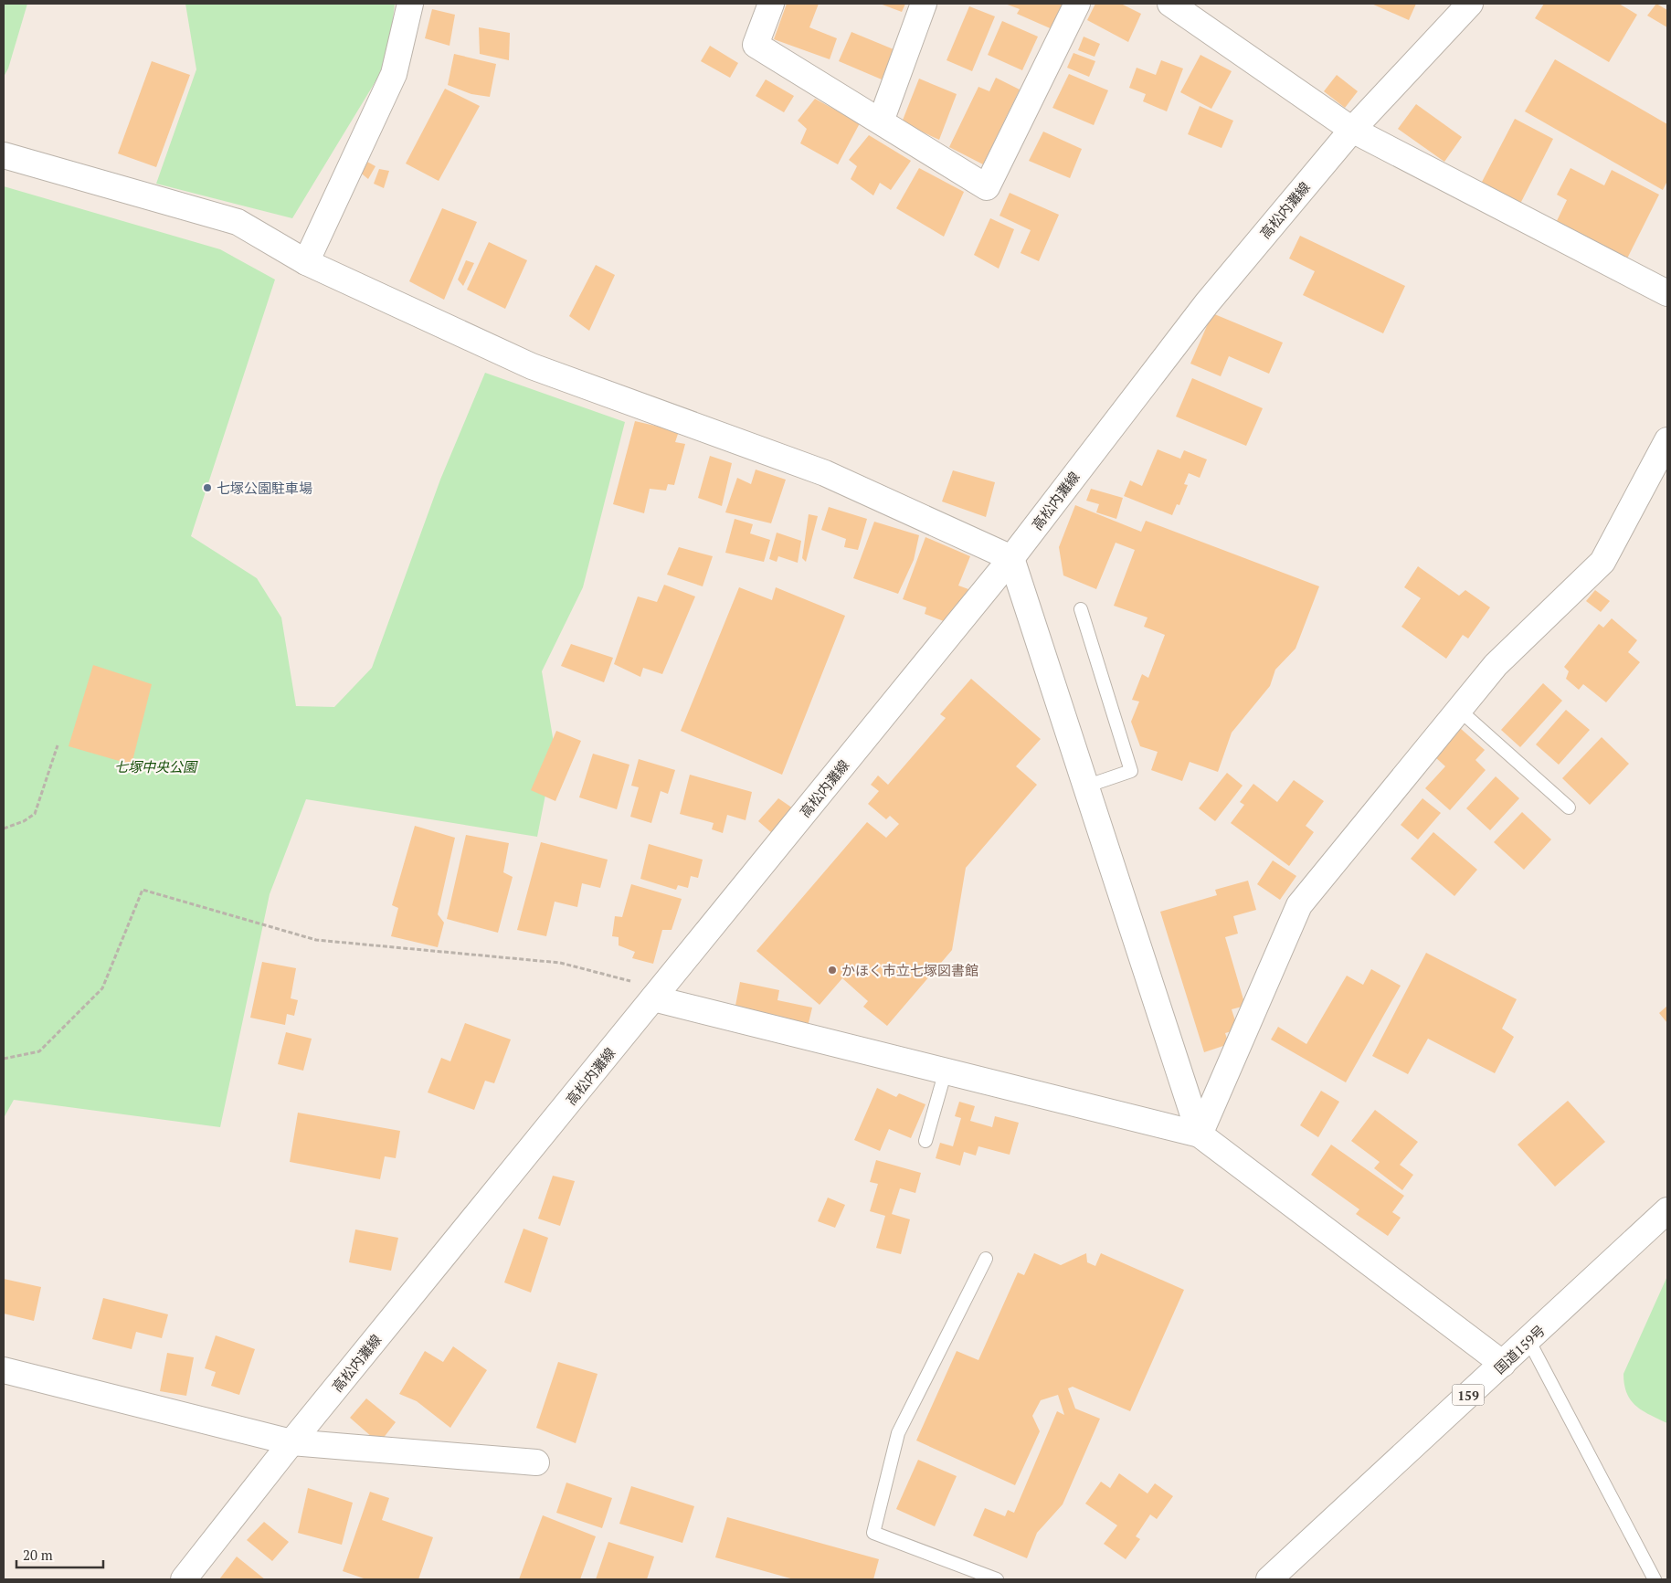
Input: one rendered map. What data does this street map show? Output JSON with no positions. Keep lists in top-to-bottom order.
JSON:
{
  "streets": {
    "main road": ["高松内灘線", "国道159号", "159"]
  },
  "parks": ["七塚中央公園"],
  "places": ["七塚公園駐車場", "かほく市立七塚図書館"],
  "scale_bar": "20 m"
}
